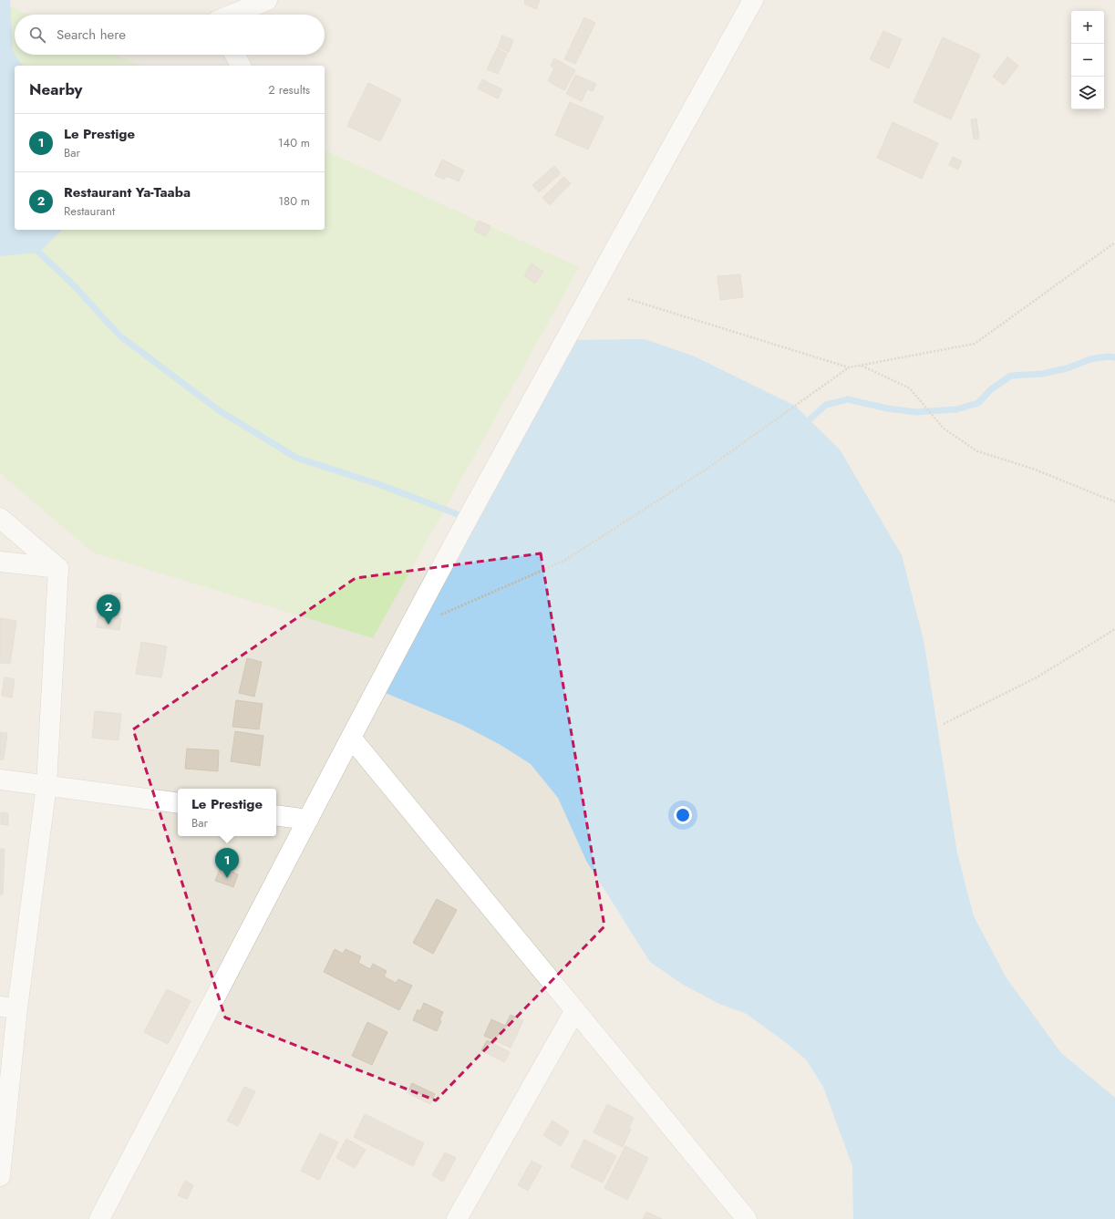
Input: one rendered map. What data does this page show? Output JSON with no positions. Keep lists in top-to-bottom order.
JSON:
{
  "page": {
    "map_buttons": ["+", "−"],
    "search": "Search here",
    "heading": ["Nearby", "2 results"],
    "list": [
      {
        "mark": "1",
        "name": "Le Prestige",
        "note": "Bar",
        "value": "140 m"
      },
      {
        "mark": "2",
        "name": "Restaurant Ya-Taaba",
        "note": "Restaurant",
        "value": "180 m"
      }
    ],
    "pins": ["2", "1"],
    "popup": ["Le Prestige", "Bar"]
  }
}
